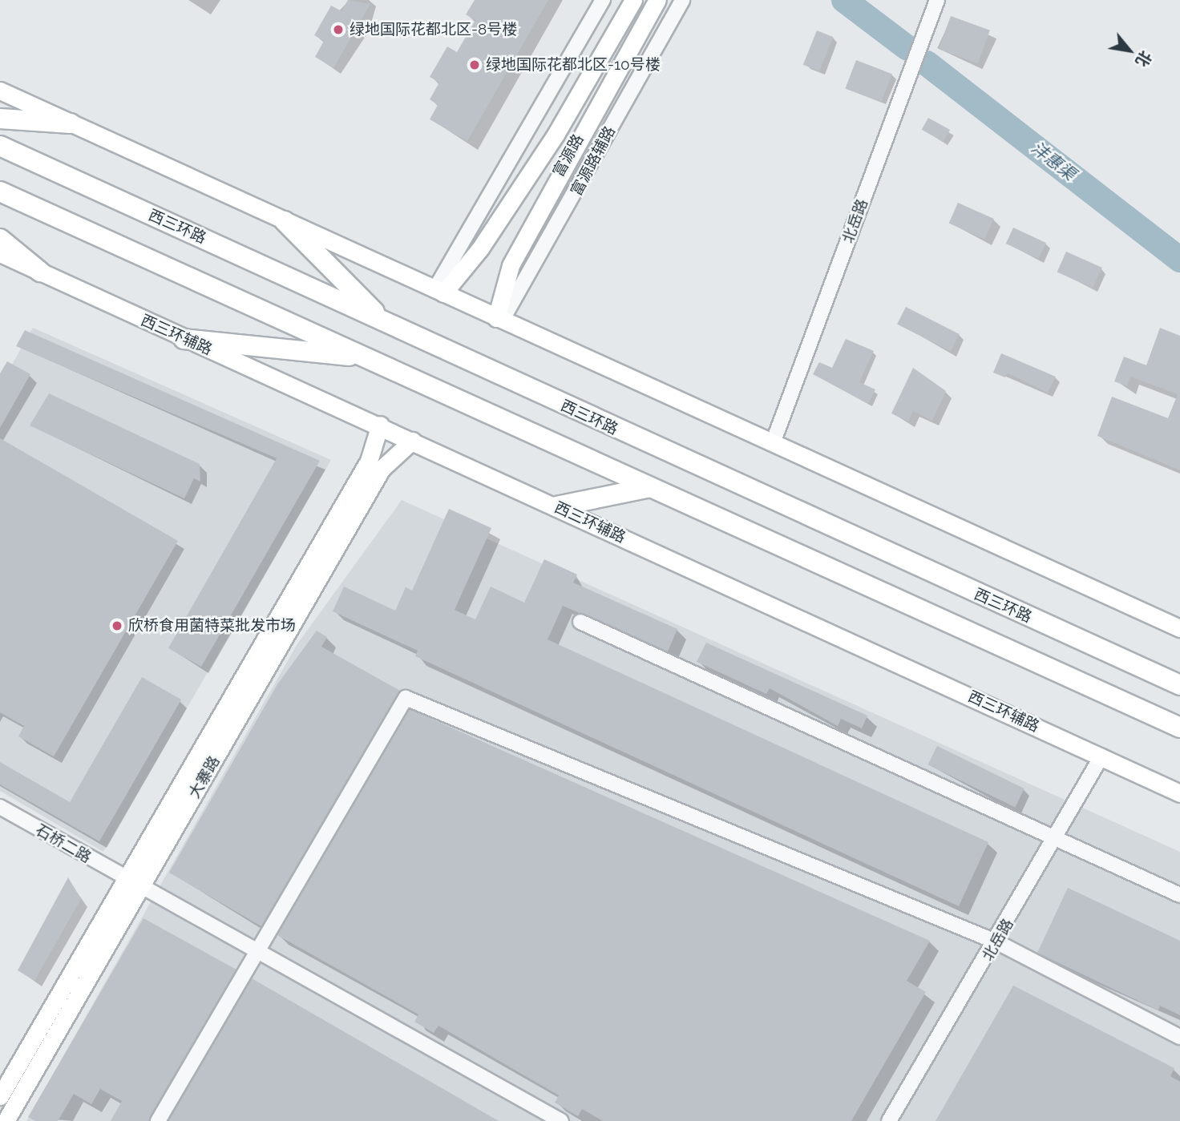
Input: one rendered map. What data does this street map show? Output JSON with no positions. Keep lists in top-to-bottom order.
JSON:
{
  "streets": {
    "highway": ["西三环路"],
    "main road": ["富源路", "西三环辅路", "大寨路"],
    "street": ["富源路辅路", "北岳路", "石桥二路"]
  },
  "crossings": [
    ["富源路", "富源路辅路"],
    ["北岳路", "西三环辅路"],
    ["西三环辅路", "大寨路"],
    ["大寨路", "石桥二路"]
  ],
  "water": ["沣惠渠"],
  "places": ["绿地国际花都北区-8号楼", "绿地国际花都北区-10号楼", "欣桥食用菌特菜批发市场"],
  "north": "bottom right"
}
